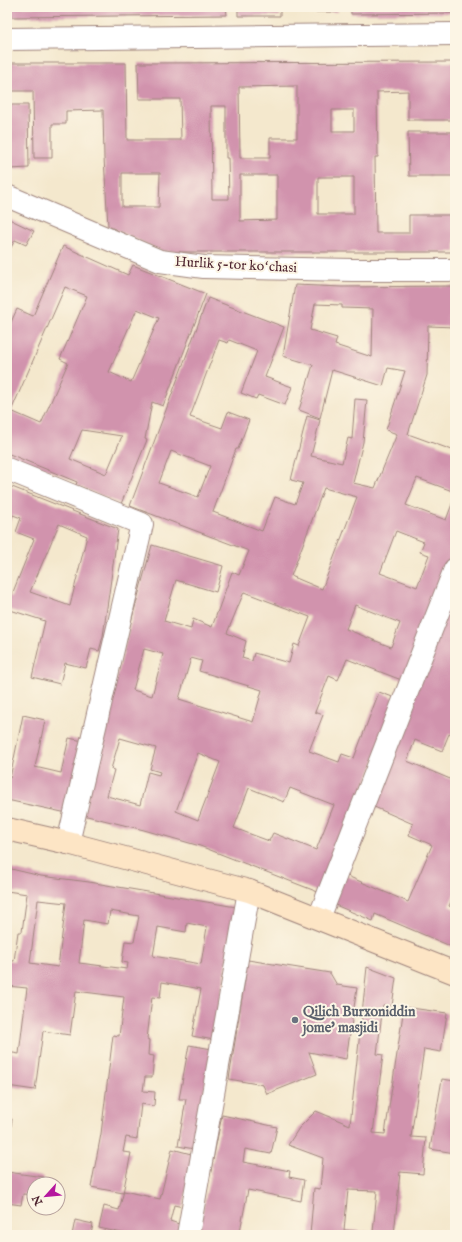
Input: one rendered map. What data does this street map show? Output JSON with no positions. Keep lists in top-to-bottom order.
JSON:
{
  "streets": {
    "street": ["Hurlik 5-tor koʻchasi"]
  },
  "places": ["Qilich Burxoniddin jome' masjidi"],
  "north": "bottom left"
}
